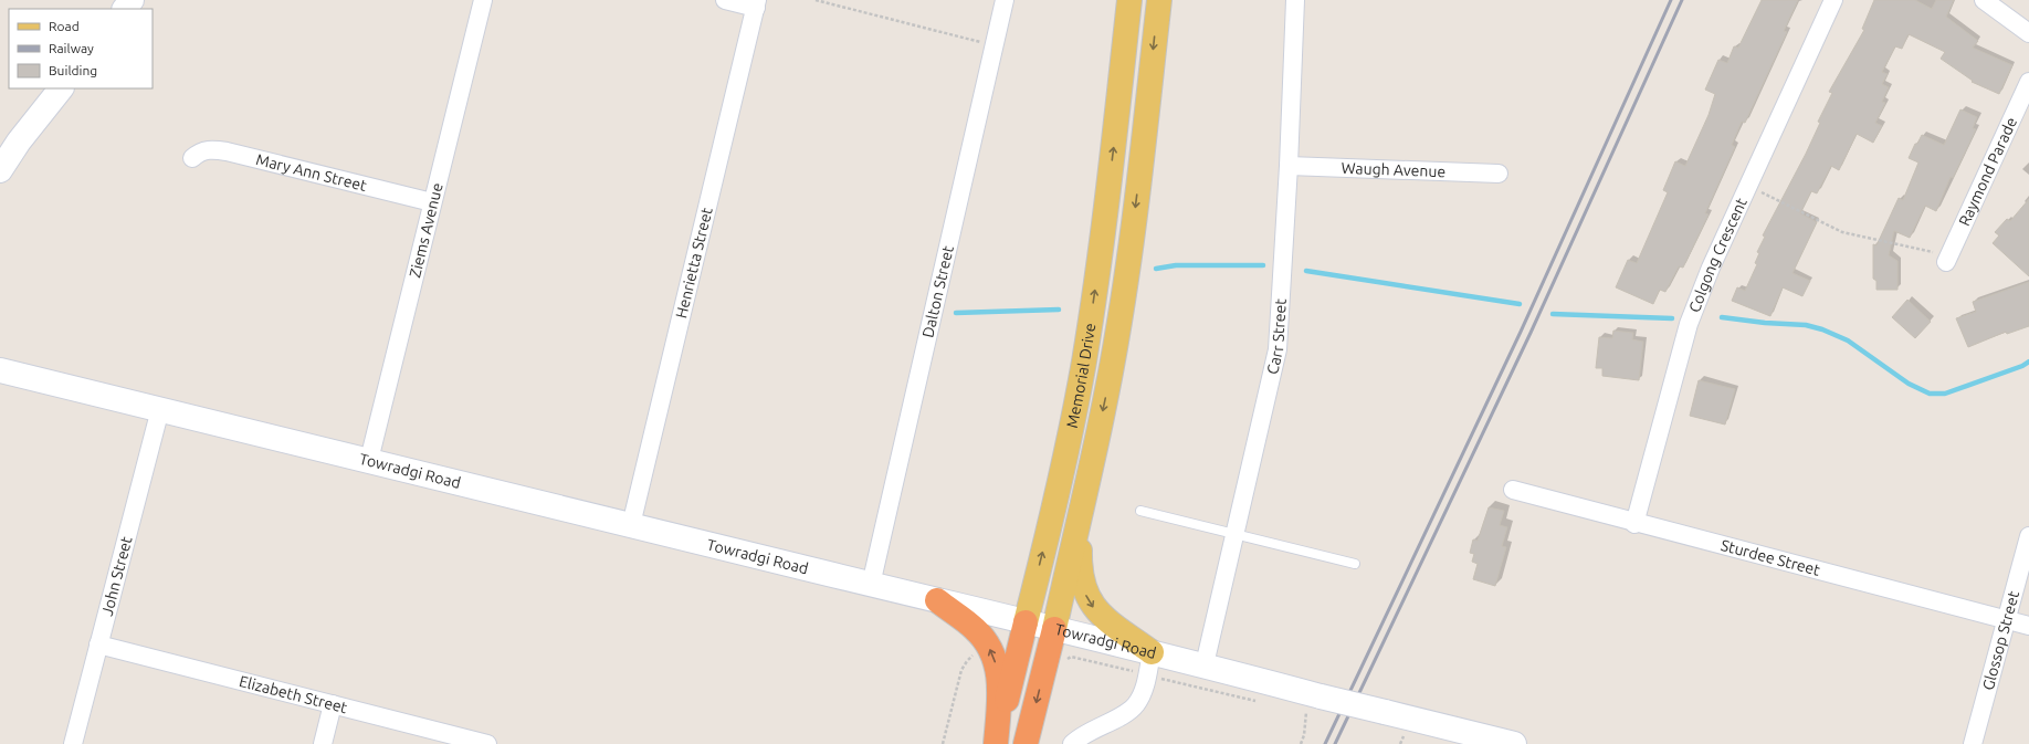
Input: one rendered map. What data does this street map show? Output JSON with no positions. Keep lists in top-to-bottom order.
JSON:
{
  "streets": {
    "highway": ["Memorial Drive"],
    "main road": ["Towradgi Road"],
    "street": [
      "Waugh Avenue",
      "Raymond Parade",
      "Mary Ann Street",
      "Ziems Avenue",
      "Colgong Crescent",
      "Henrietta Street",
      "Dalton Street",
      "Carr Street",
      "Sturdee Street",
      "John Street",
      "Glossop Street",
      "Elizabeth Street"
    ]
  },
  "crossings": [
    ["Waugh Avenue", "Carr Street"],
    ["Mary Ann Street", "Ziems Avenue"],
    ["Ziems Avenue", "Towradgi Road"],
    ["Colgong Crescent", "Sturdee Street"],
    ["Henrietta Street", "Towradgi Road"],
    ["Dalton Street", "Towradgi Road"],
    ["Carr Street", "Towradgi Road"],
    ["Memorial Drive", "Towradgi Road"],
    ["Towradgi Road", "John Street"],
    ["Sturdee Street", "Glossop Street"],
    ["John Street", "Elizabeth Street"]
  ],
  "legend": ["Road", "Railway", "Building"]
}
